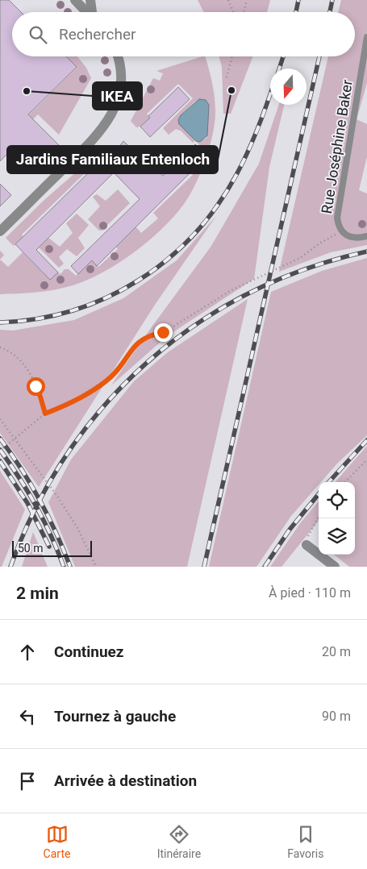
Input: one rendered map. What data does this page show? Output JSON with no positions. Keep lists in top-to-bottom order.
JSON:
{
  "streets": {
    "lane": ["Rue Joséphine Baker"]
  },
  "places": ["Jardins Familiaux Entenloch", "IKEA"],
  "scale_bar": "50 m",
  "north": "bottom",
  "page": {
    "search": "Rechercher",
    "scale": "50 m",
    "heading": ["2 min", "À pied · 110 m"],
    "list": [
      ["Continuez", "20 m"],
      ["Tournez à gauche", "90 m"],
      "Arrivée à destination"
    ],
    "nav": ["Carte", "Itinéraire", "Favoris"]
  }
}
